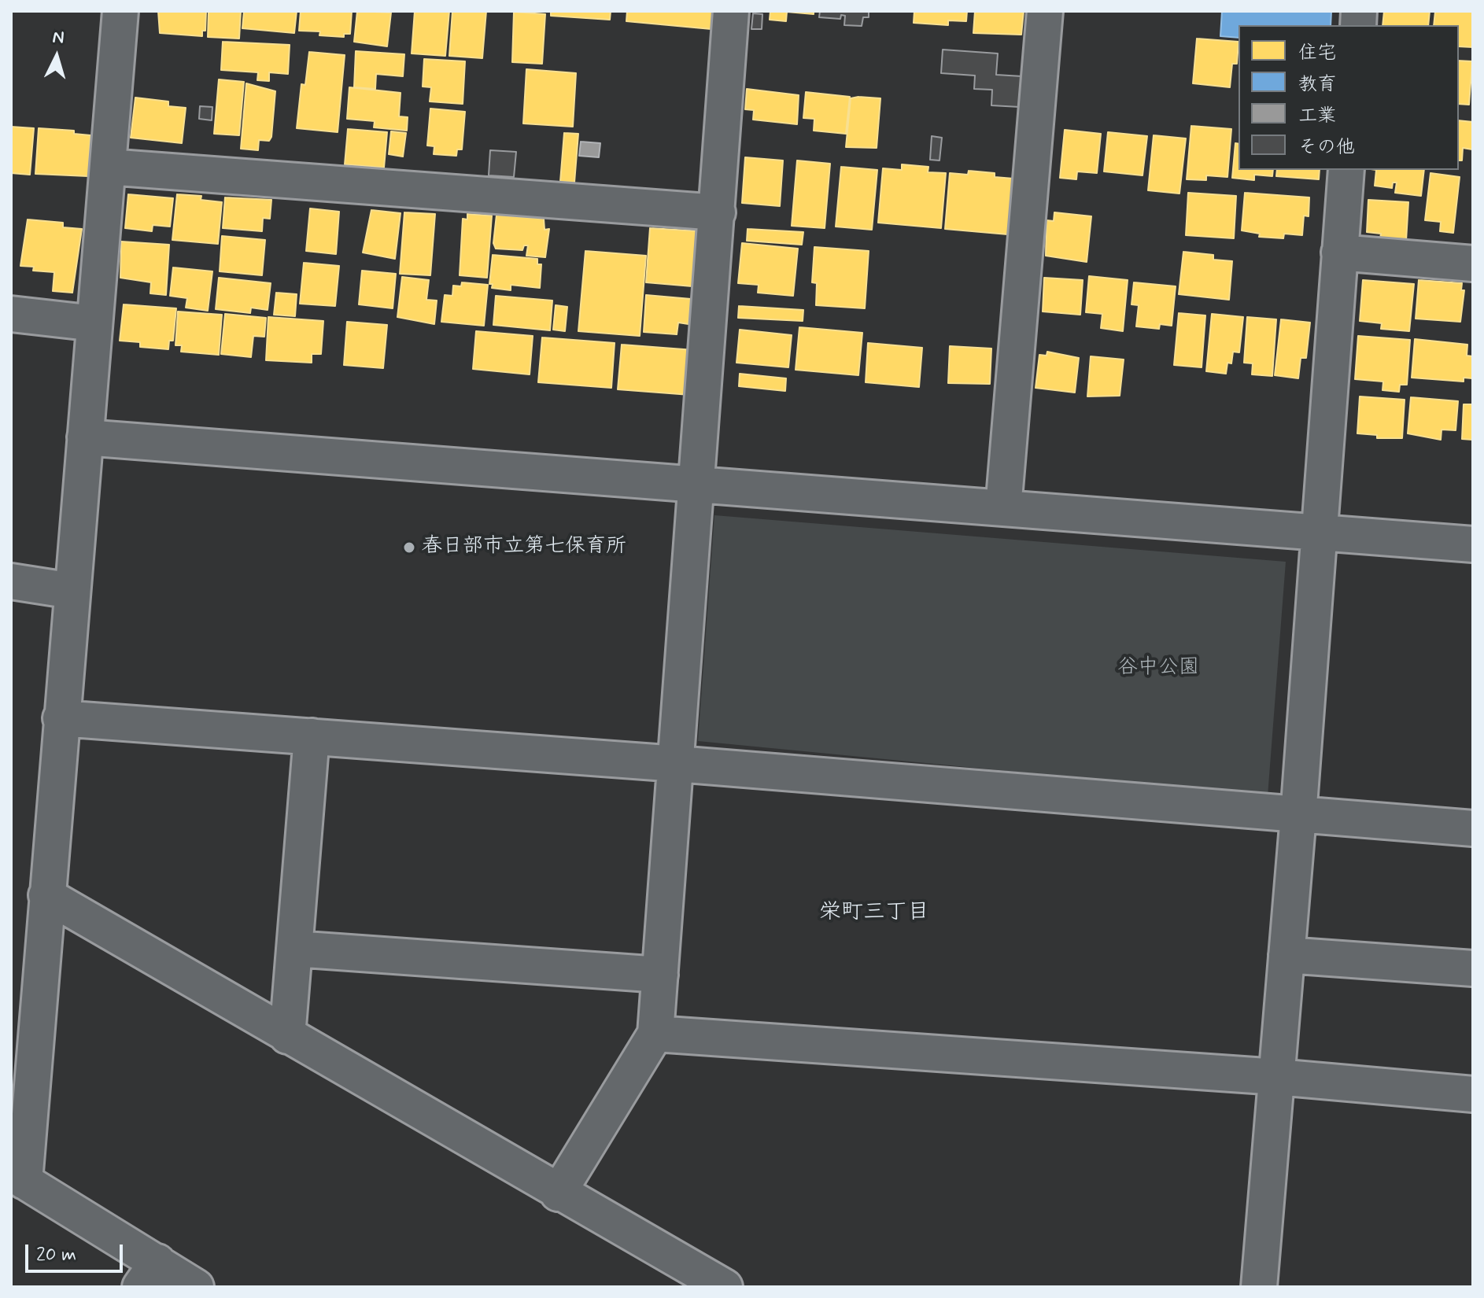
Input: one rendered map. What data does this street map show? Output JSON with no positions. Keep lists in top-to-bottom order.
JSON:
{
  "districts": ["栄町三丁目"],
  "parks": ["谷中公園"],
  "places": ["春日部市立第七保育所"],
  "legend": [
    "住宅",
    "教育",
    "工業",
    "その他"
  ],
  "scale_bar": "20 m",
  "north": "top"
}
